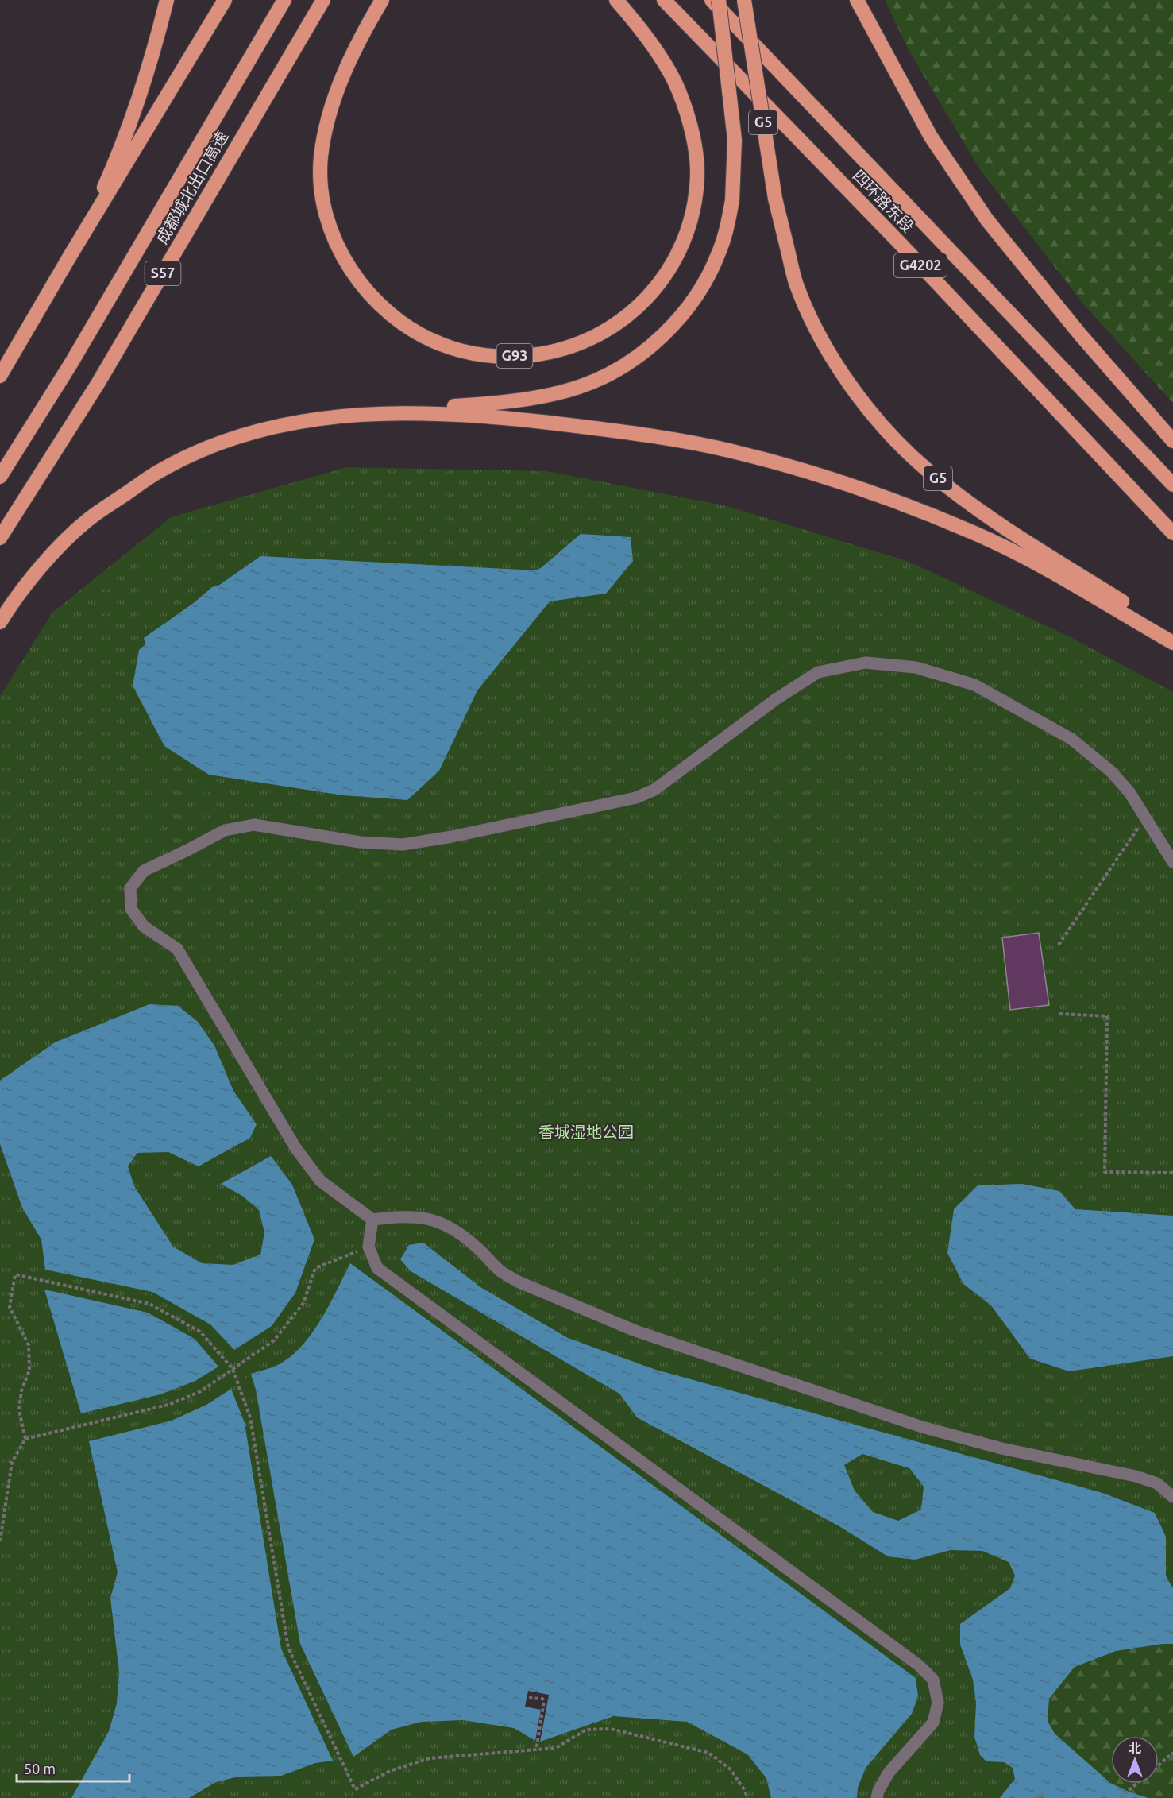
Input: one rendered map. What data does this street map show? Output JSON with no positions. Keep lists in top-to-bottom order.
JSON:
{
  "streets": {
    "highway": [
      "G5",
      "成都城北出口高速",
      "四环路东段",
      "G4202",
      "S57",
      "G93"
    ]
  },
  "parks": ["香城湿地公园"],
  "scale_bar": "50 m",
  "north": "top"
}
